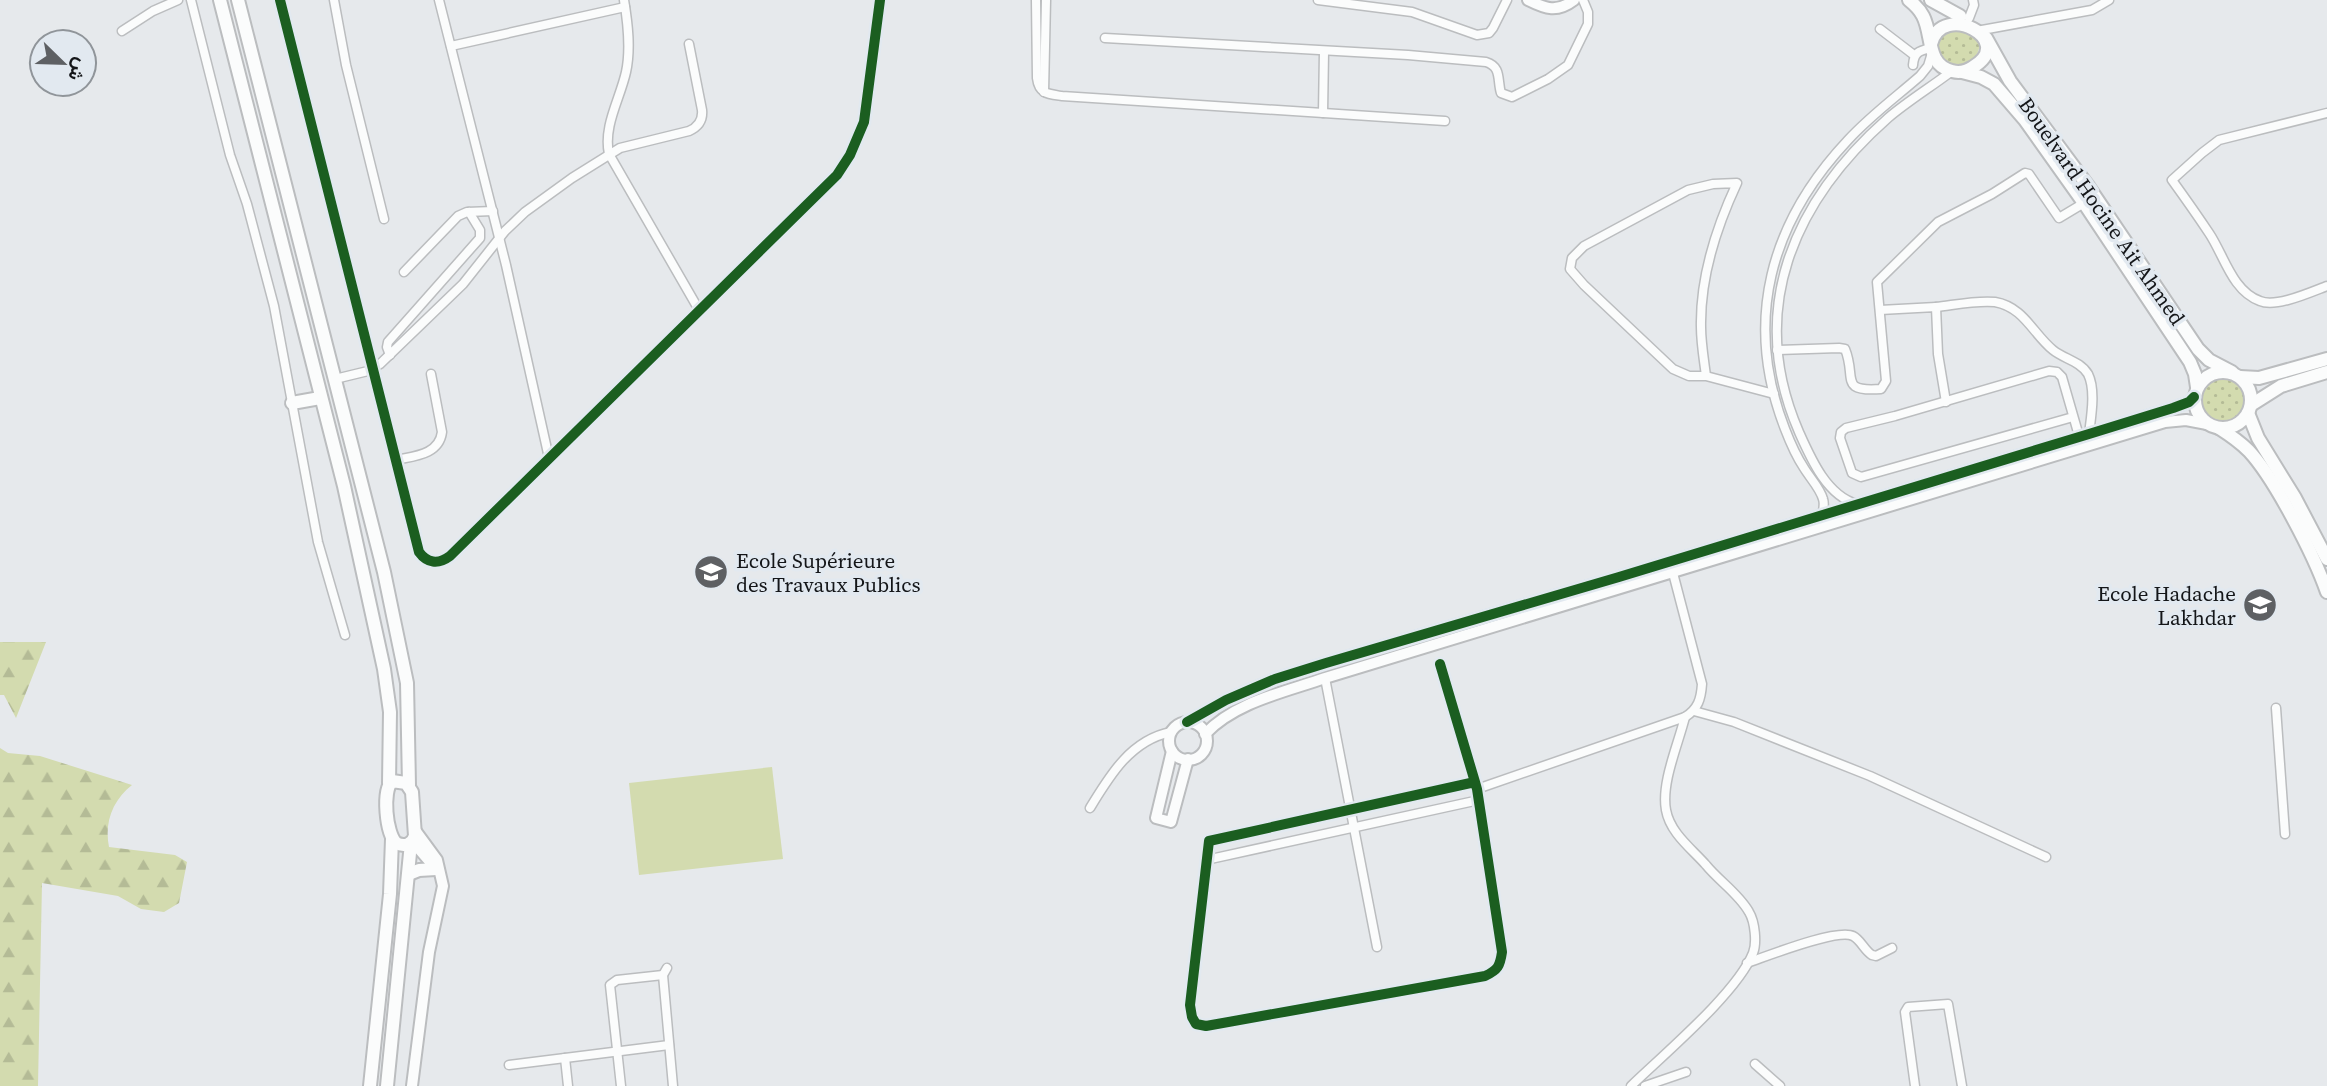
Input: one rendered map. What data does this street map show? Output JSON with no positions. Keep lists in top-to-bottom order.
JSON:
{
  "streets": {
    "main road": ["Bouelvard Hocine Ait Ahmed"]
  },
  "places": {
    "school or university": ["Ecole Supérieure des Travaux Publics", "Ecole Hadache Lakhdar"]
  },
  "north": "bottom right"
}
